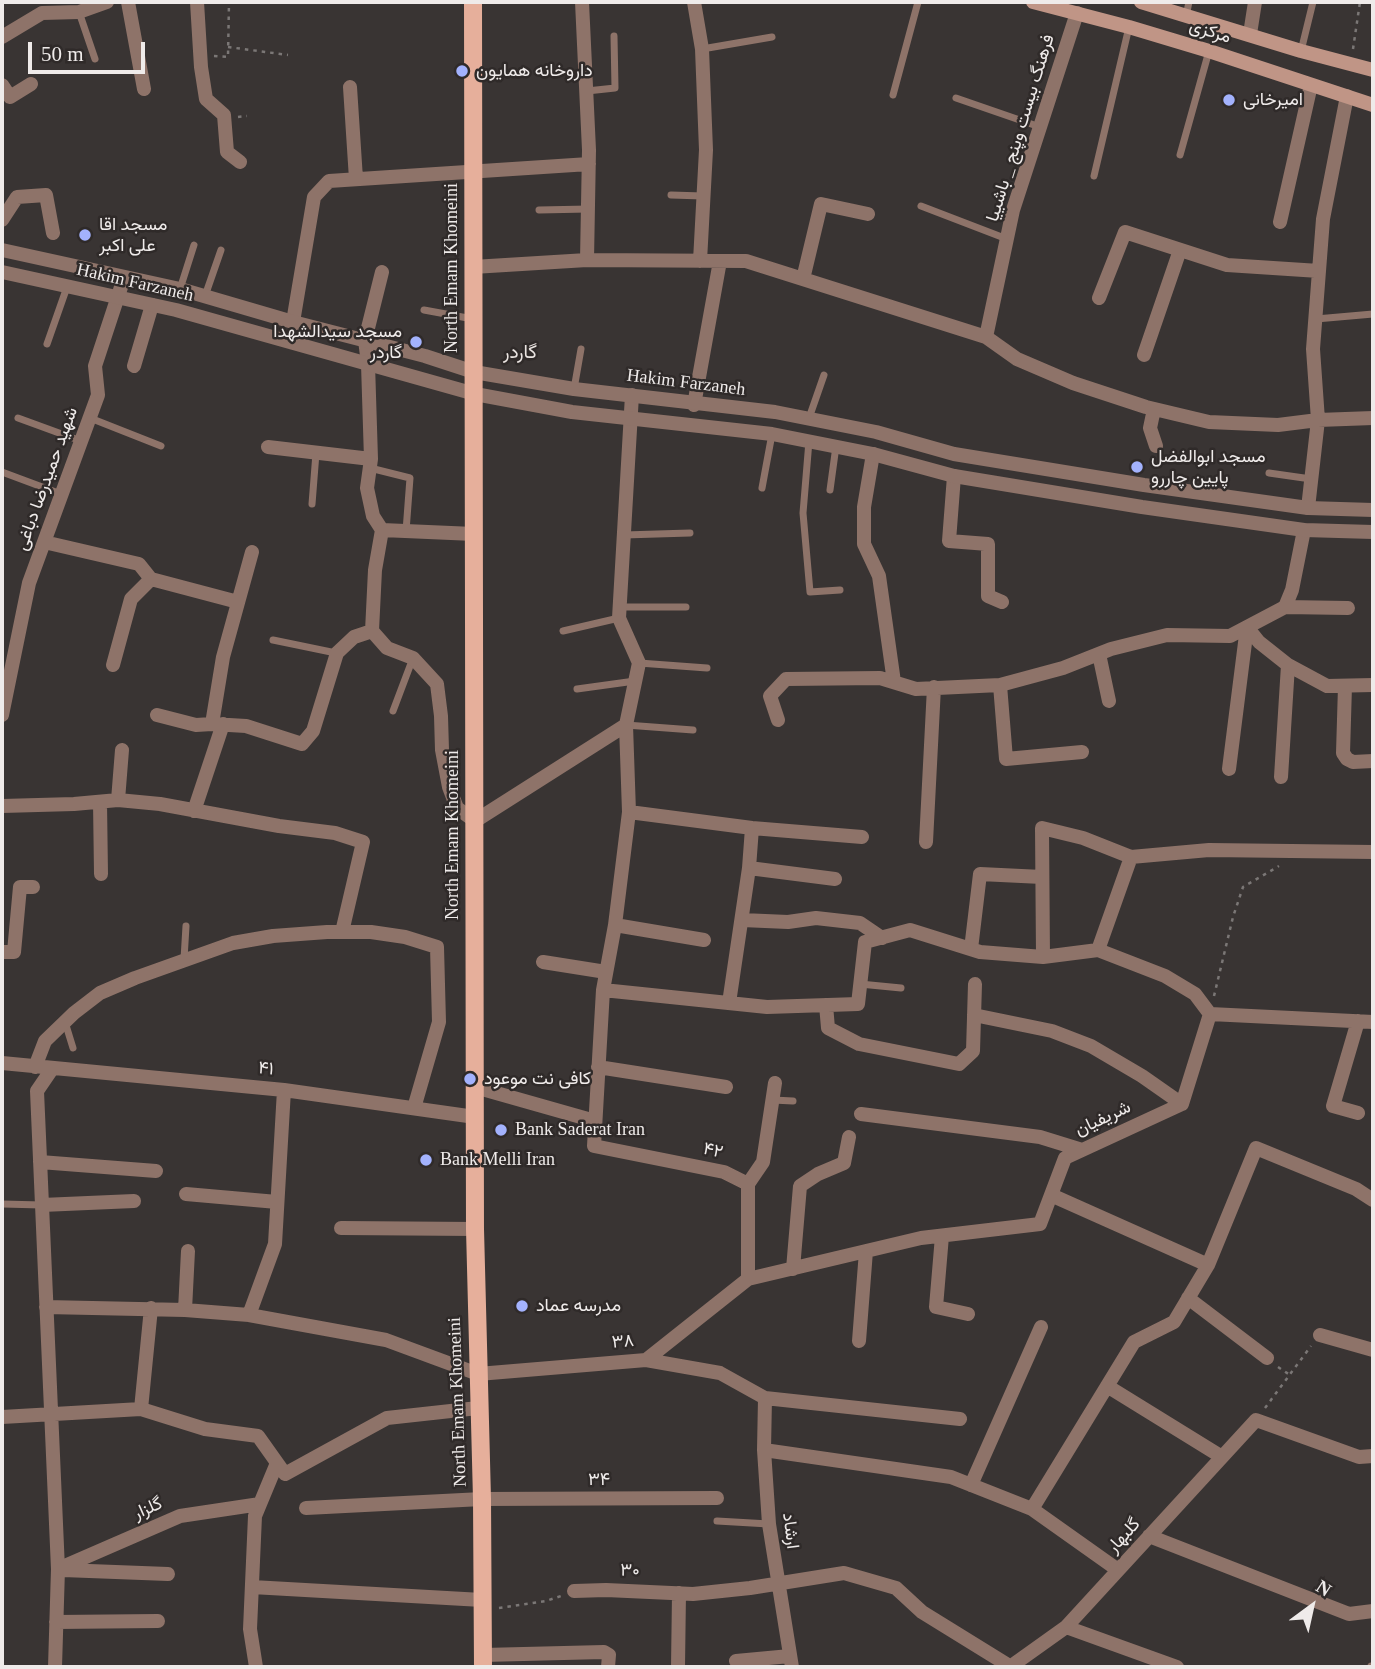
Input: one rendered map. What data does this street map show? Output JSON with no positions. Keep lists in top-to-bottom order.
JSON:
{
  "streets": {
    "main road": ["مرکزی", "North Emam Khomeini"],
    "street": [
      "فرهنگ بیست وپنج _ باشییا",
      "Hakim Farzaneh",
      "شهید حمیدرضا دباغی",
      "۴۱",
      "شریفیان",
      "۴۲",
      "۳۸",
      "۳۴",
      "گلزار",
      "ارشاد",
      "گلبهار",
      "۳۰"
    ]
  },
  "crossings": [
    ["مرکزی", "فرهنگ بیست وپنج _ باشییا"],
    ["North Emam Khomeini", "Hakim Farzaneh"],
    ["North Emam Khomeini", "۴۱"],
    ["North Emam Khomeini", "۳۸"],
    ["North Emam Khomeini", "۳۴"],
    ["Hakim Farzaneh", "شهید حمیدرضا دباغی"],
    ["۳۸", "ارشاد"],
    ["ارشاد", "۳۰"],
    ["گلبهار", "۳۰"]
  ],
  "districts": ["گاردر"],
  "places": [
    "داروخانه همایون",
    "امیرخانی",
    "مسجد اقا علی اکبر",
    "مسجد سیدالشهدا گاردر",
    "مسجد ابوالفضل پایین چاررو",
    "کافی نت موعود",
    "Bank Saderat Iran",
    "Bank Melli Iran",
    "مدرسه عماد"
  ],
  "scale_bar": "50 m",
  "north": "top right"
}
